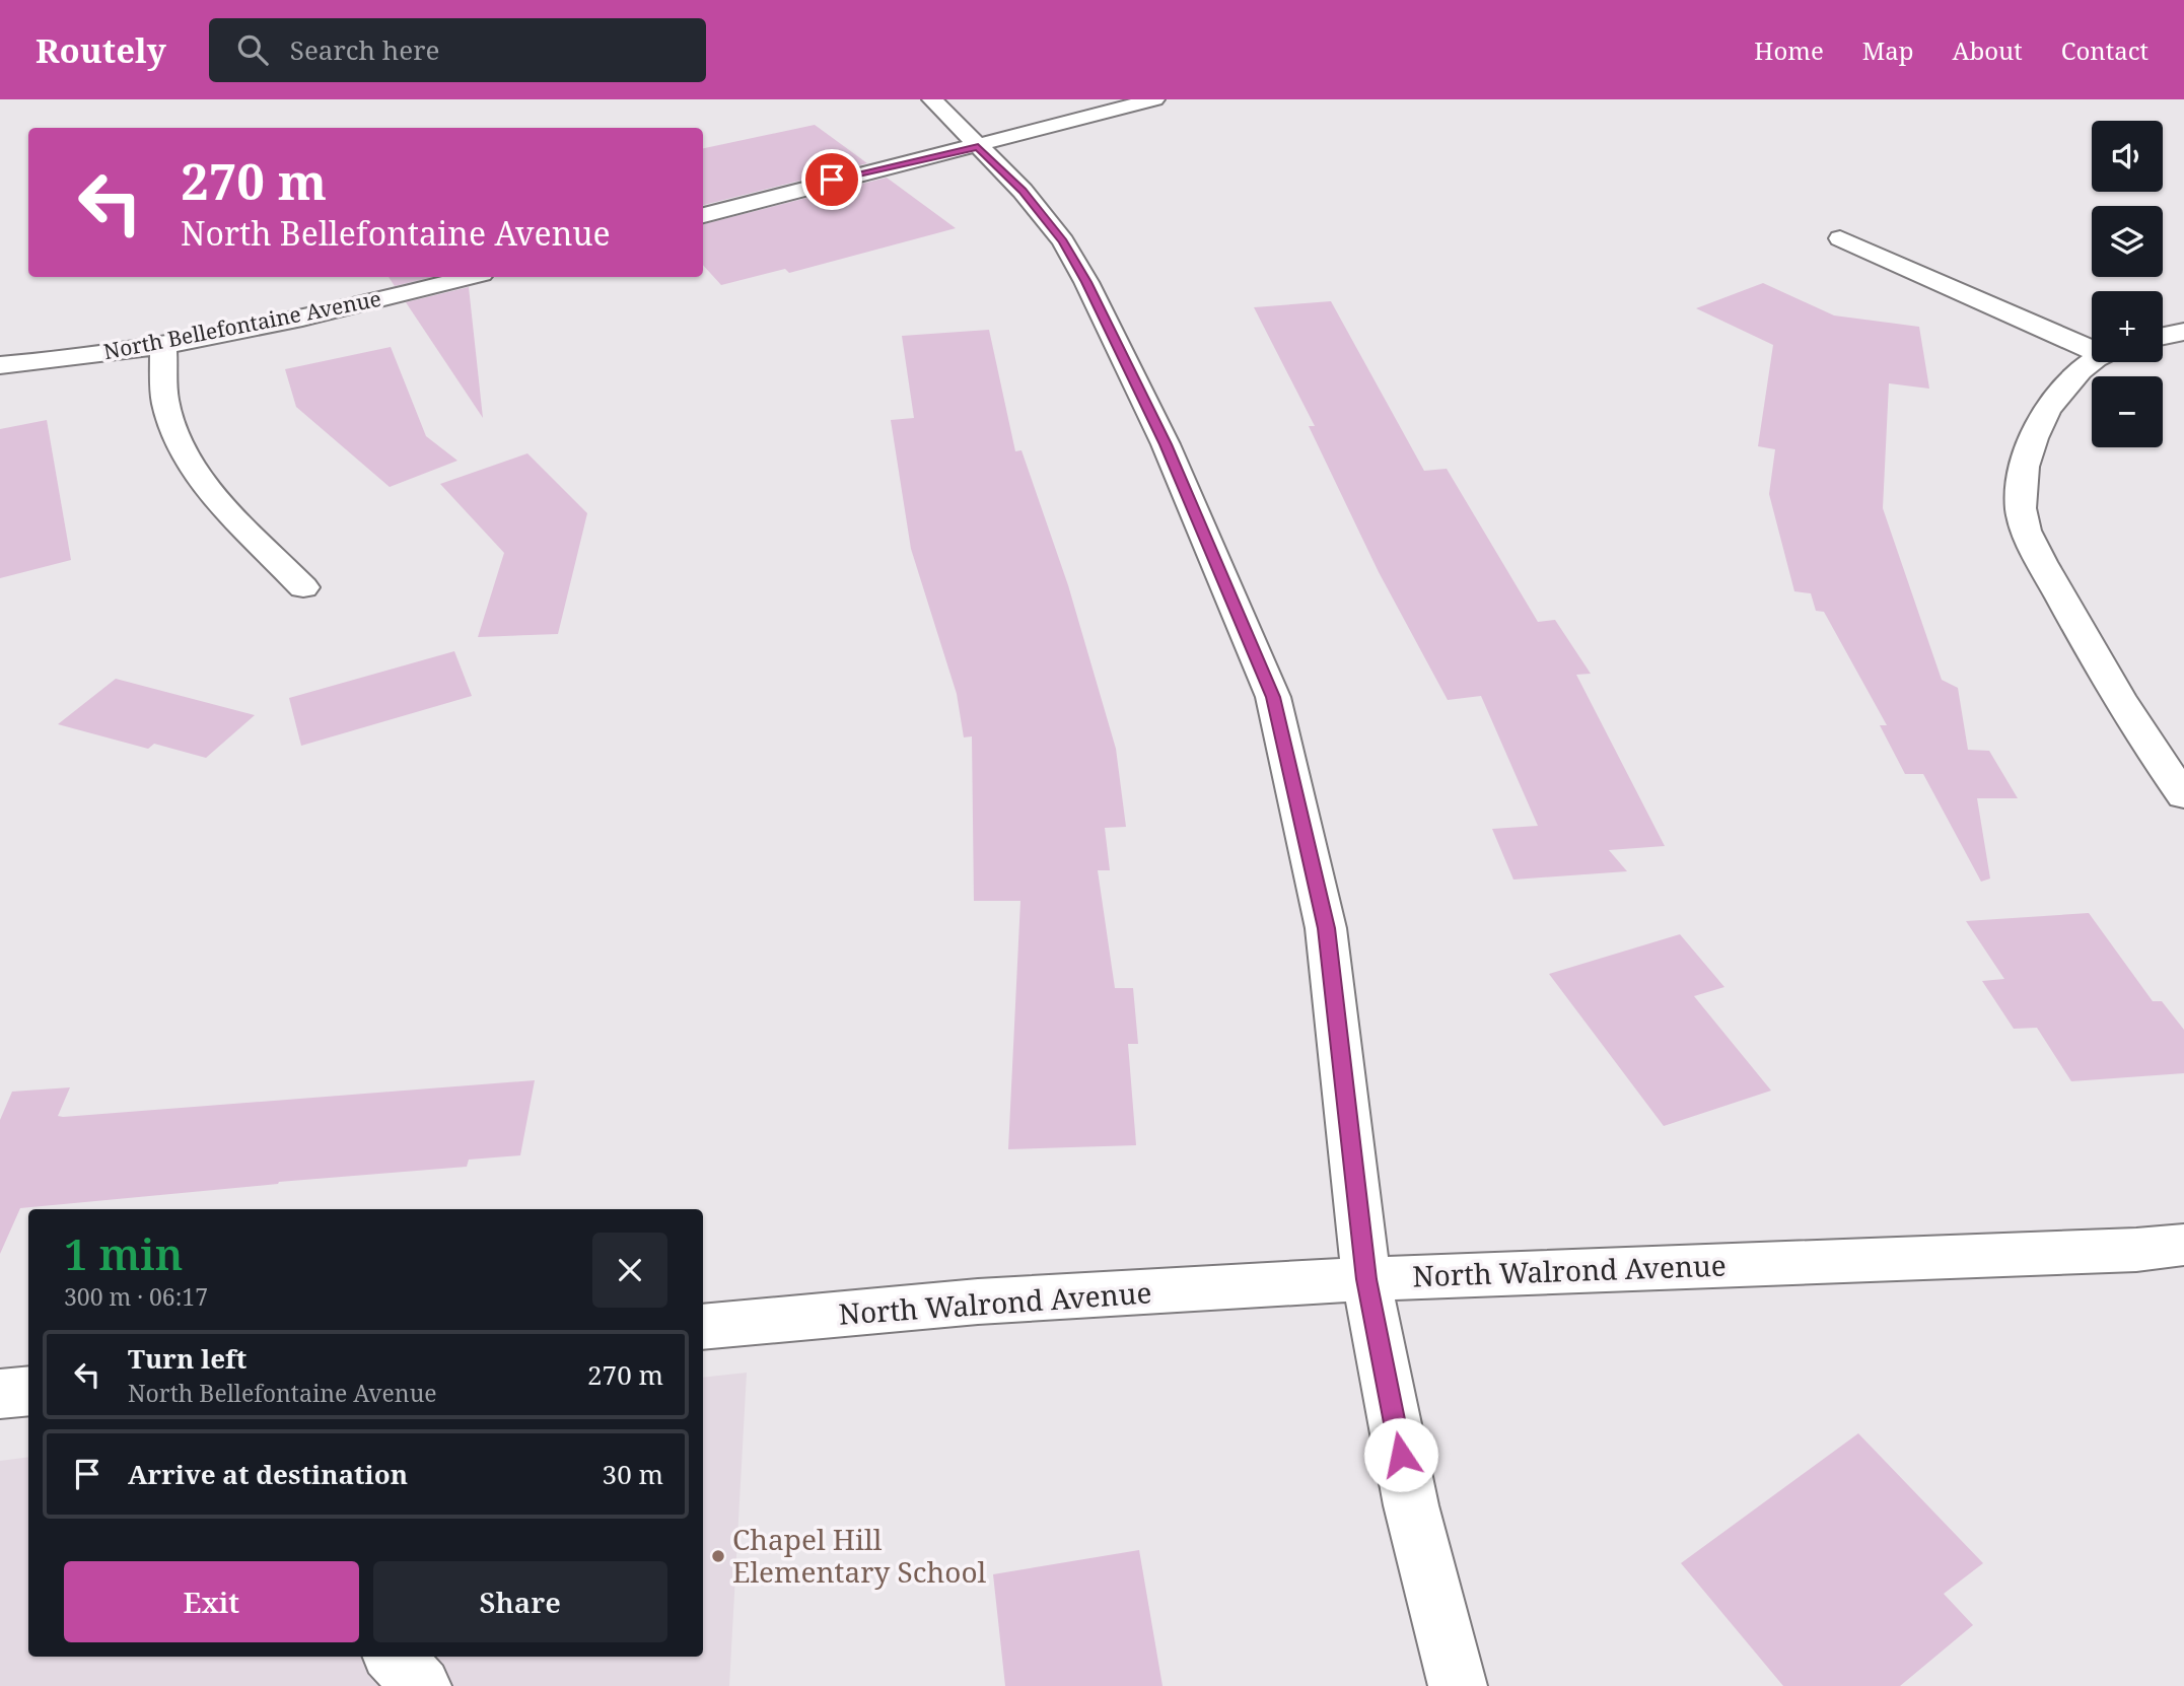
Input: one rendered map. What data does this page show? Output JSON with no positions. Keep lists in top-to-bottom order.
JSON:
{
  "streets": {
    "street": ["North Bellefontaine Avenue", "North Walrond Avenue"]
  },
  "places": ["Chapel Hill Elementary School"],
  "page": {
    "header": "Routely",
    "search": "Search here",
    "nav": [
      "Home",
      "Map",
      "About",
      "Contact"
    ],
    "map_buttons": ["+", "−"],
    "turn": ["270 m", "North Bellefontaine Avenue"],
    "heading": ["1 min", "300 m · 06:17"],
    "list": [
      {
        "name": "Turn left",
        "note": "North Bellefontaine Avenue",
        "value": "270 m"
      },
      {
        "name": "Arrive at destination",
        "value": "30 m"
      }
    ],
    "buttons": ["Exit", "Share"]
  }
}
